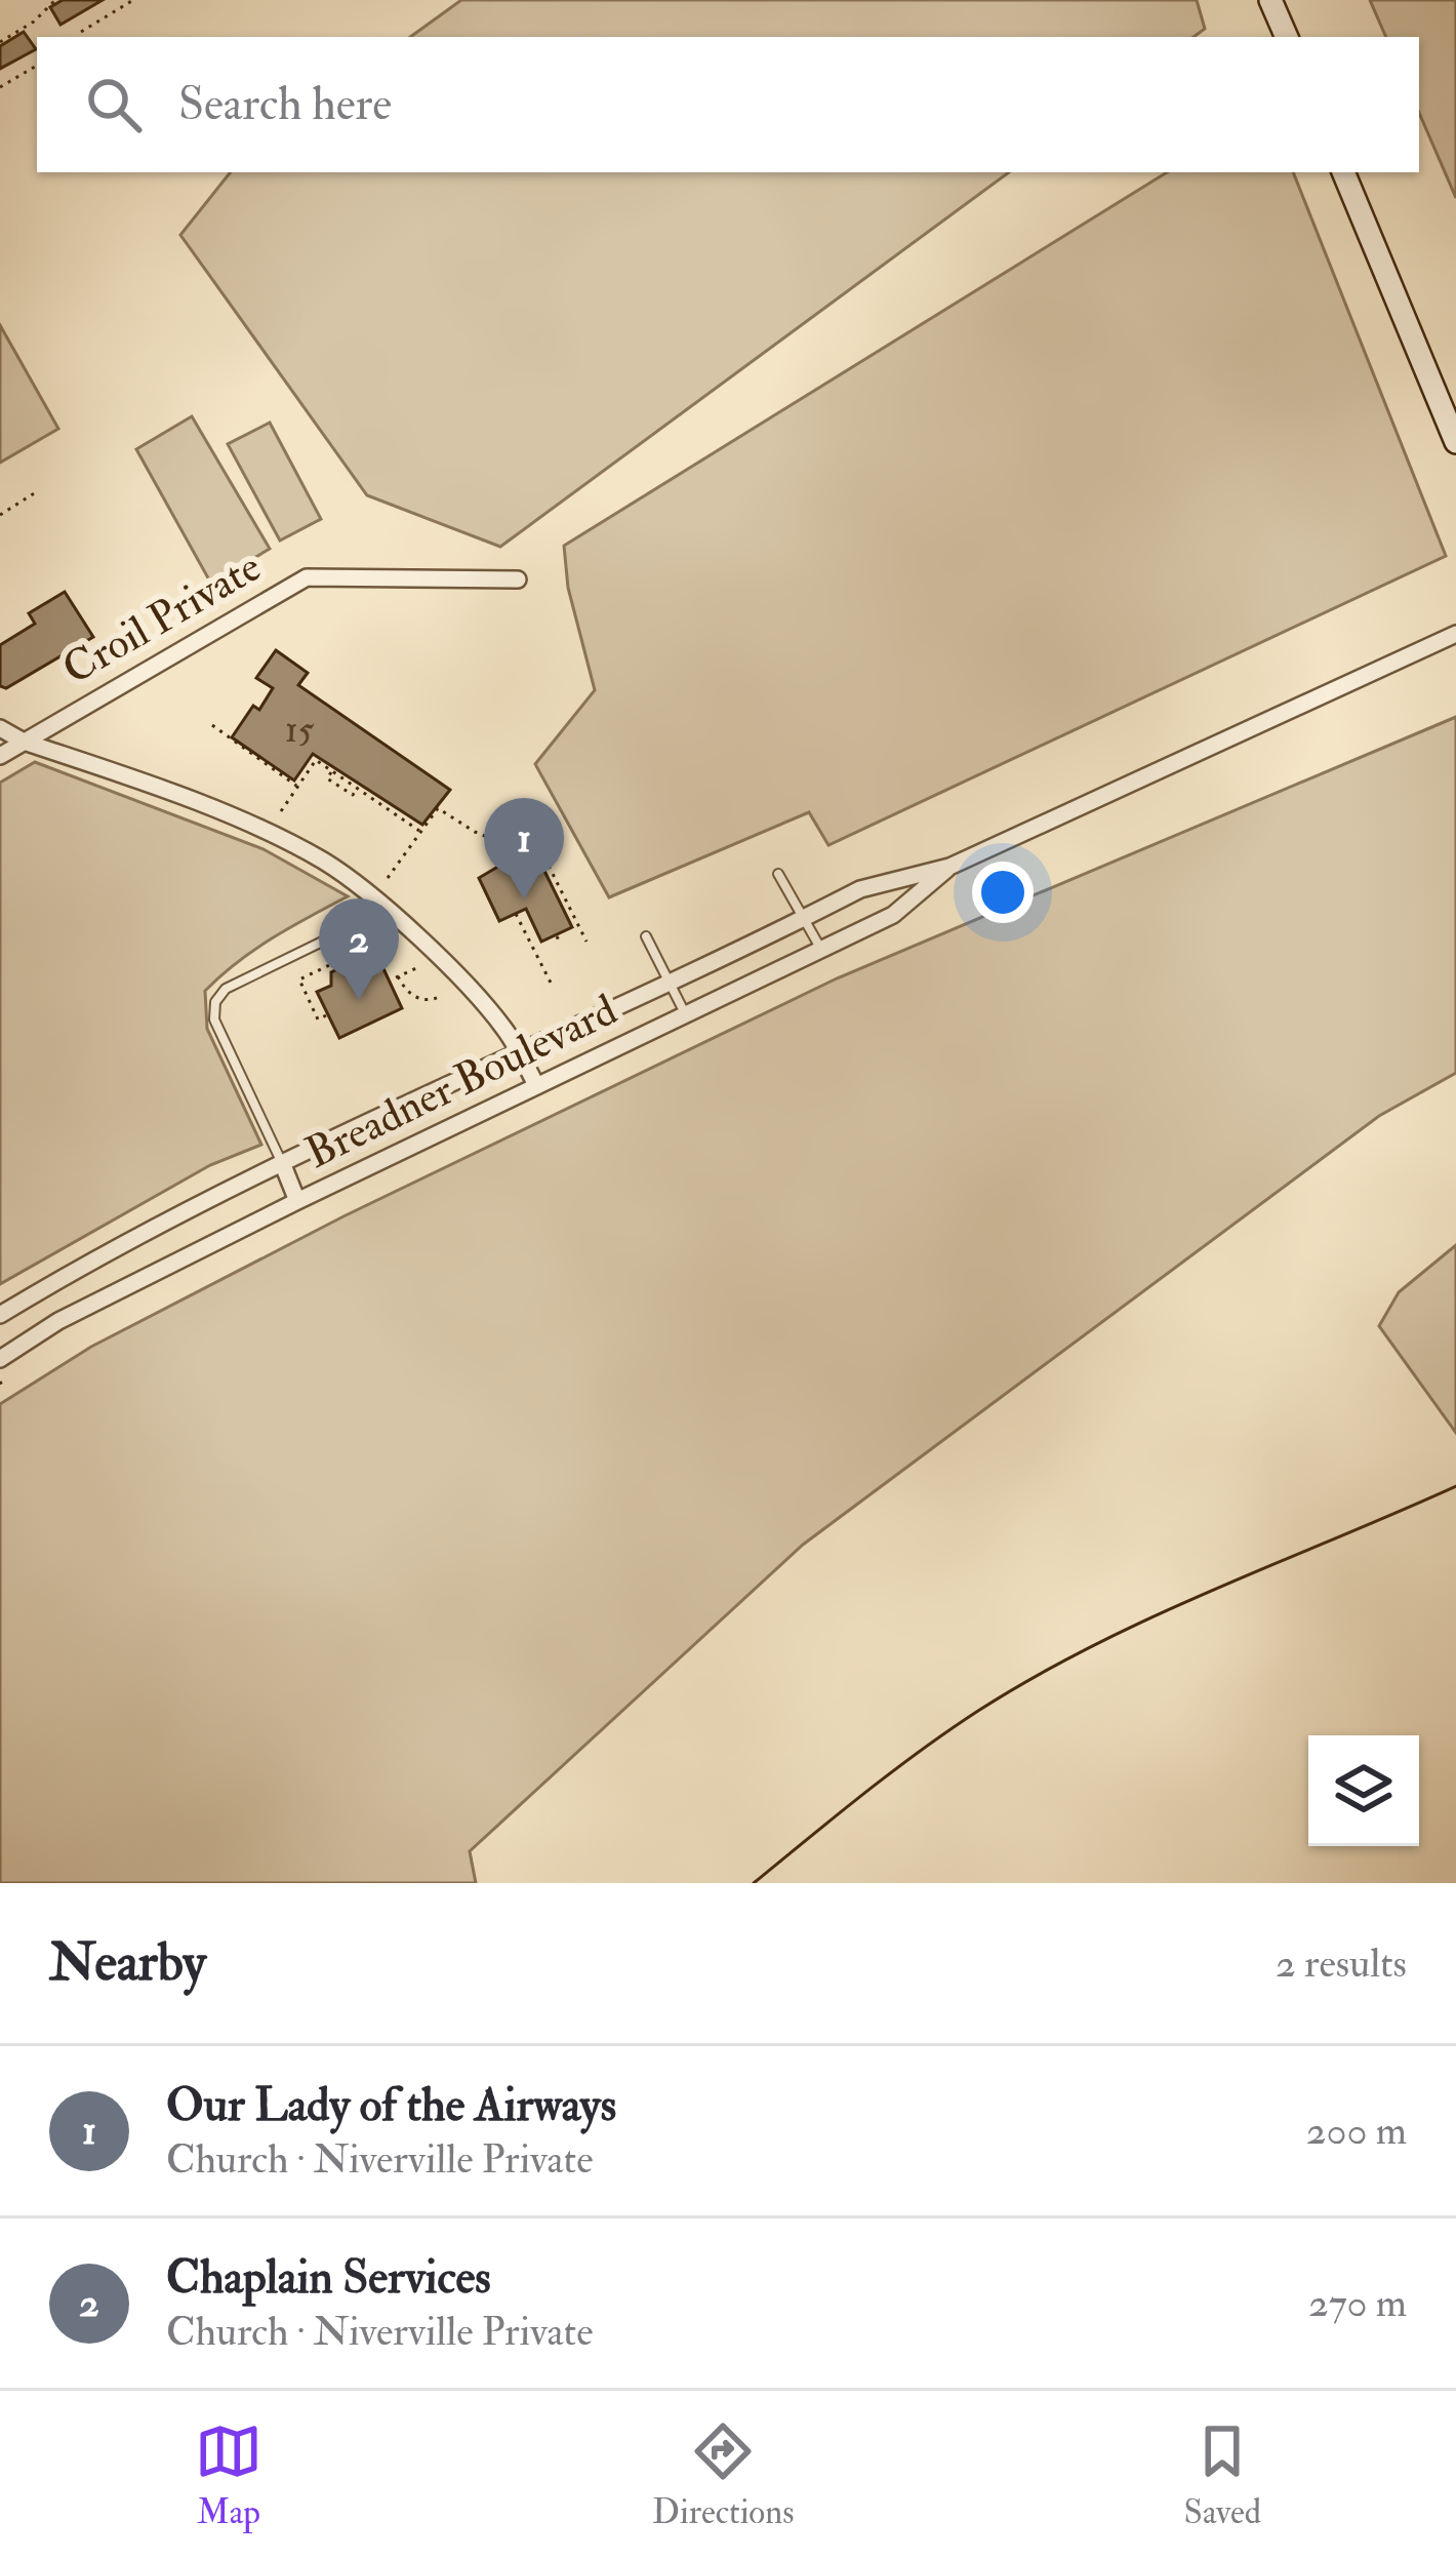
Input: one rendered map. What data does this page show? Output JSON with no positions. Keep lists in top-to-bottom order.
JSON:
{
  "streets": {
    "street": ["Croil Private", "Breadner Boulevard"]
  },
  "house_numbers": ["15"],
  "page": {
    "search": "Search here",
    "pins": ["1", "2"],
    "heading": ["Nearby", "2 results"],
    "list": [
      {
        "mark": "1",
        "name": "Our Lady of the Airways",
        "note": "Church · Niverville Private",
        "value": "200 m"
      },
      {
        "mark": "2",
        "name": "Chaplain Services",
        "note": "Church · Niverville Private",
        "value": "270 m"
      }
    ],
    "nav": ["Map", "Directions", "Saved"]
  }
}
